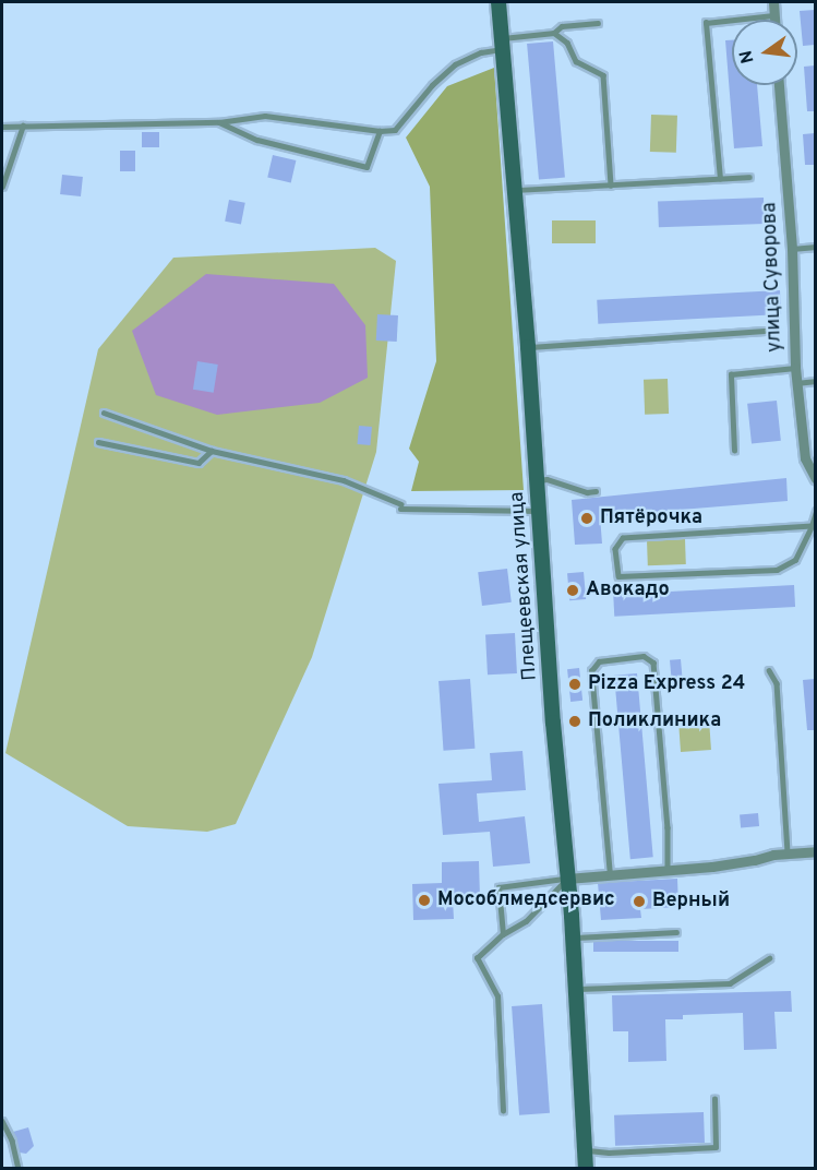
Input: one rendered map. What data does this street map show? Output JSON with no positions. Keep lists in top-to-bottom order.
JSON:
{
  "streets": {
    "street": ["улица Суворова", "Плещеевская улица"]
  },
  "places": [
    "Пятёрочка",
    "Авокадо",
    "Pizza Express 24",
    "Поликлиника",
    "Мособлмедсервис",
    "Верный"
  ],
  "north": "left"
}
